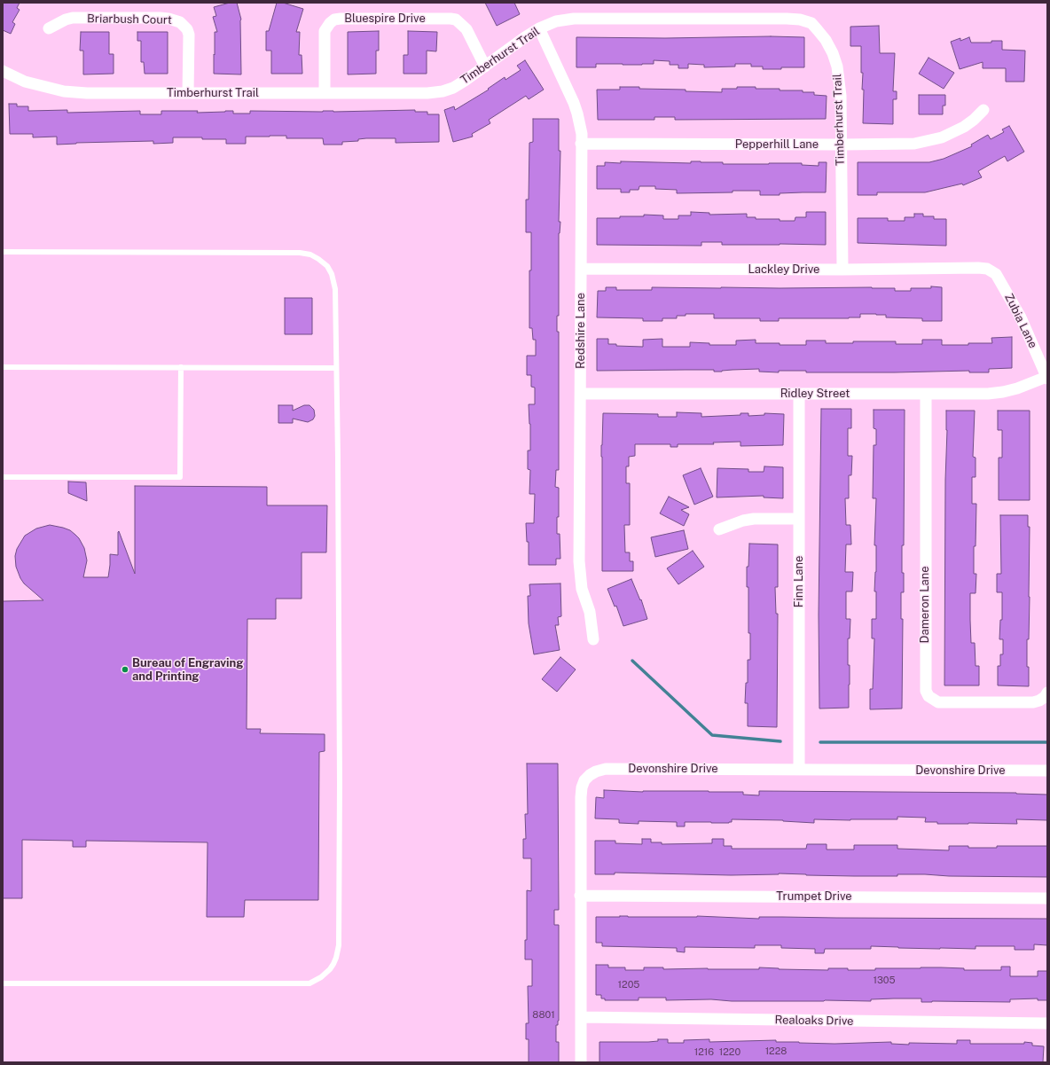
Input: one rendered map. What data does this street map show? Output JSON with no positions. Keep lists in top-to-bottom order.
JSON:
{
  "streets": {
    "street": [
      "Bluespire Drive",
      "Briarbush Court",
      "Timberhurst Trail",
      "Pepperhill Lane",
      "Lackley Drive",
      "Zubia Lane",
      "Redshire Lane",
      "Ridley Street",
      "Finn Lane",
      "Dameron Lane",
      "Devonshire Drive",
      "Trumpet Drive",
      "Realoaks Drive"
    ]
  },
  "crossings": [
    ["Bluespire Drive", "Timberhurst Trail"],
    ["Briarbush Court", "Timberhurst Trail"],
    ["Timberhurst Trail", "Pepperhill Lane"],
    ["Timberhurst Trail", "Lackley Drive"],
    ["Timberhurst Trail", "Redshire Lane"],
    ["Pepperhill Lane", "Redshire Lane"],
    ["Lackley Drive", "Zubia Lane"],
    ["Lackley Drive", "Redshire Lane"],
    ["Zubia Lane", "Ridley Street"],
    ["Redshire Lane", "Ridley Street"],
    ["Ridley Street", "Finn Lane"],
    ["Ridley Street", "Dameron Lane"],
    ["Finn Lane", "Devonshire Drive"],
    ["Devonshire Drive", "Trumpet Drive"],
    ["Devonshire Drive", "Realoaks Drive"]
  ],
  "places": ["Bureau of Engraving and Printing"],
  "house_numbers": [
    "1305",
    "1205",
    "8801",
    "1228",
    "1216",
    "1220"
  ]
}
